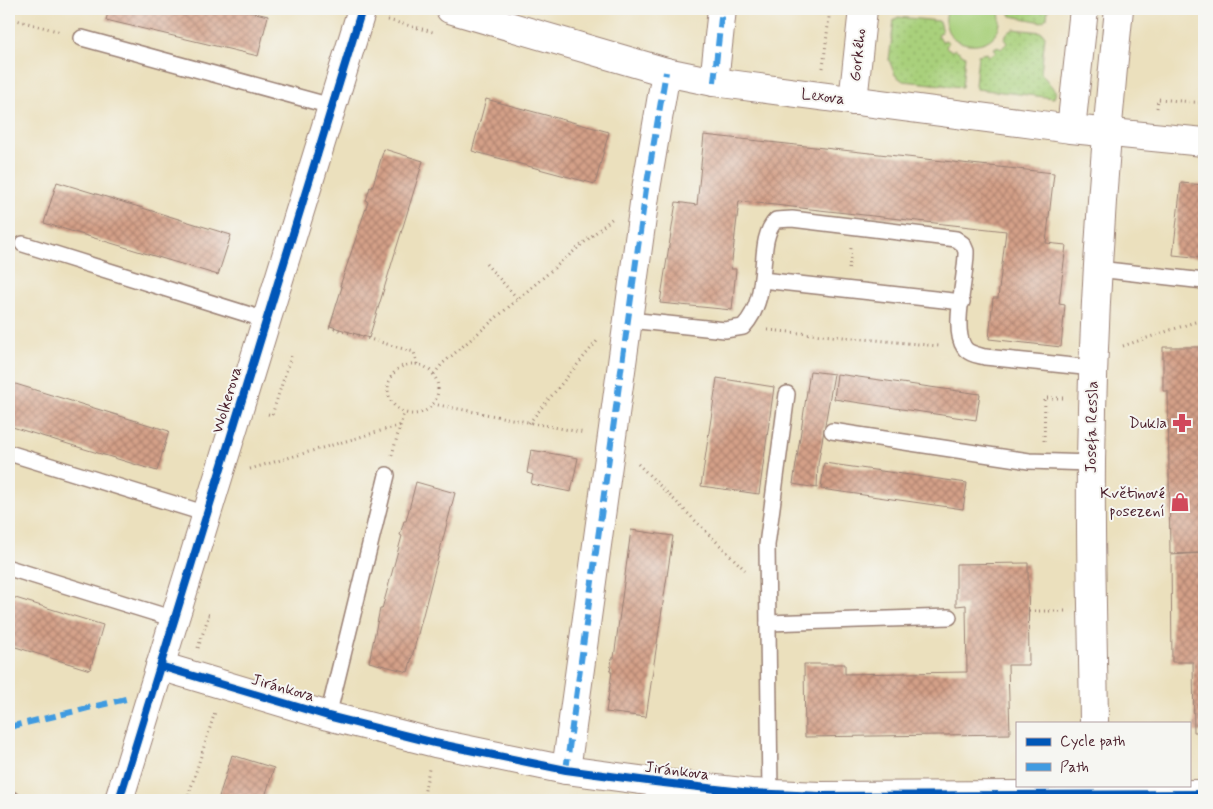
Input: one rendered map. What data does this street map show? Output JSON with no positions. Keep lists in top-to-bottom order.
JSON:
{
  "streets": {
    "street": [
      "Gorkého",
      "Lexova",
      "Wolkerova",
      "Josefa Ressla",
      "Jiránkova"
    ]
  },
  "crossings": [
    ["Gorkého", "Lexova"],
    ["Lexova", "Josefa Ressla"],
    ["Wolkerova", "Jiránkova"]
  ],
  "places": {
    "pharmacy": ["Dukla"],
    "shop": ["Květinové posezení"]
  },
  "legend": ["Cycle path", "Path"]
}
